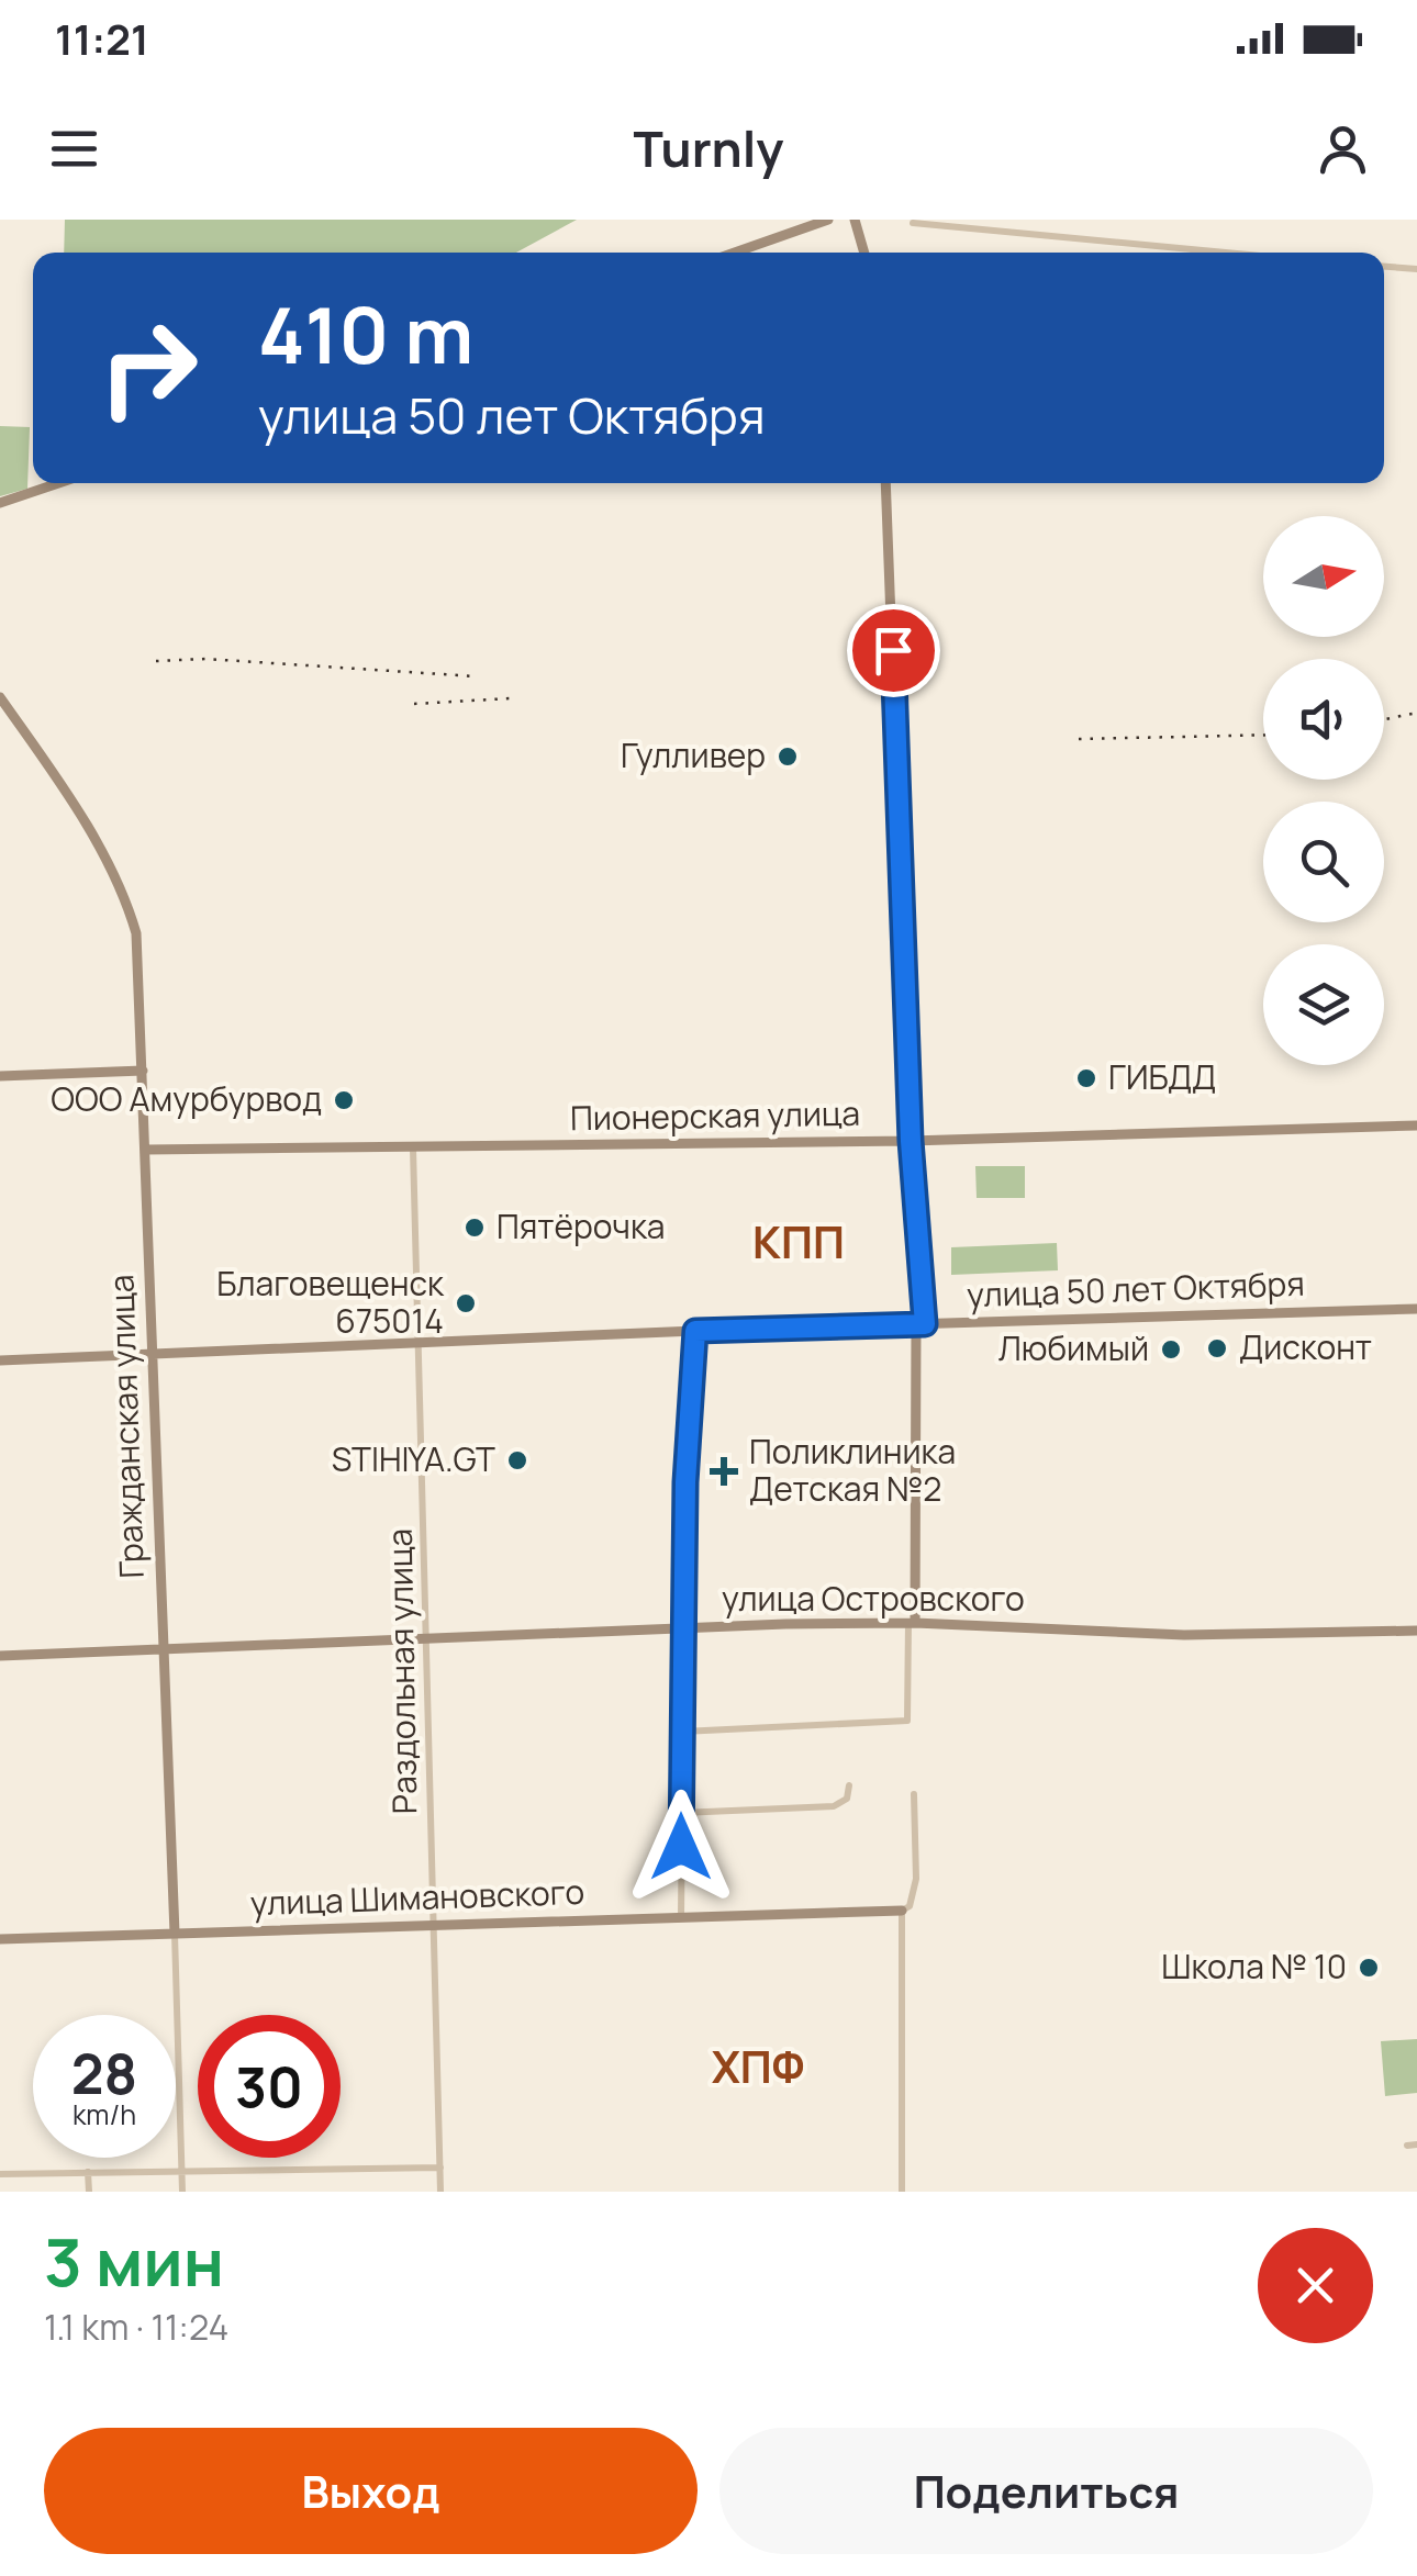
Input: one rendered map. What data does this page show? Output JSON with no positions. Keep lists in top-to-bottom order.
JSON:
{
  "streets": {
    "street": [
      "Пионерская улица",
      "улица 50 лет Октября",
      "Гражданская улица",
      "улица Островского",
      "Раздольная улица",
      "улица Шимановского"
    ]
  },
  "crossings": [
    ["Пионерская улица", "Гражданская улица"],
    ["Пионерская улица", "Раздольная улица"],
    ["улица 50 лет Октября", "Гражданская улица"],
    ["улица 50 лет Октября", "Раздольная улица"],
    ["Гражданская улица", "улица Островского"],
    ["Гражданская улица", "улица Шимановского"],
    ["улица Островского", "Раздольная улица"],
    ["Раздольная улица", "улица Шимановского"]
  ],
  "districts": ["КПП", "ХПФ"],
  "places": {
    "other": [
      "Гулливер",
      "ГИБДД",
      "ООО Амурбурвод",
      "Пятёрочка",
      "Благовещенск 675014",
      "Дисконт",
      "Любимый",
      "STIHIYA.GT",
      "Школа № 10"
    ],
    "health": ["Поликлиника Детская №2"]
  },
  "north": "right",
  "page": {
    "status": "11:21",
    "header": "Turnly",
    "turn": ["410 m", "улица 50 лет Октября"],
    "speed": "28 km/h",
    "limit": "30",
    "heading": ["3 мин", "1.1 km · 11:24"],
    "buttons": ["Выход", "Поделиться"]
  }
}
